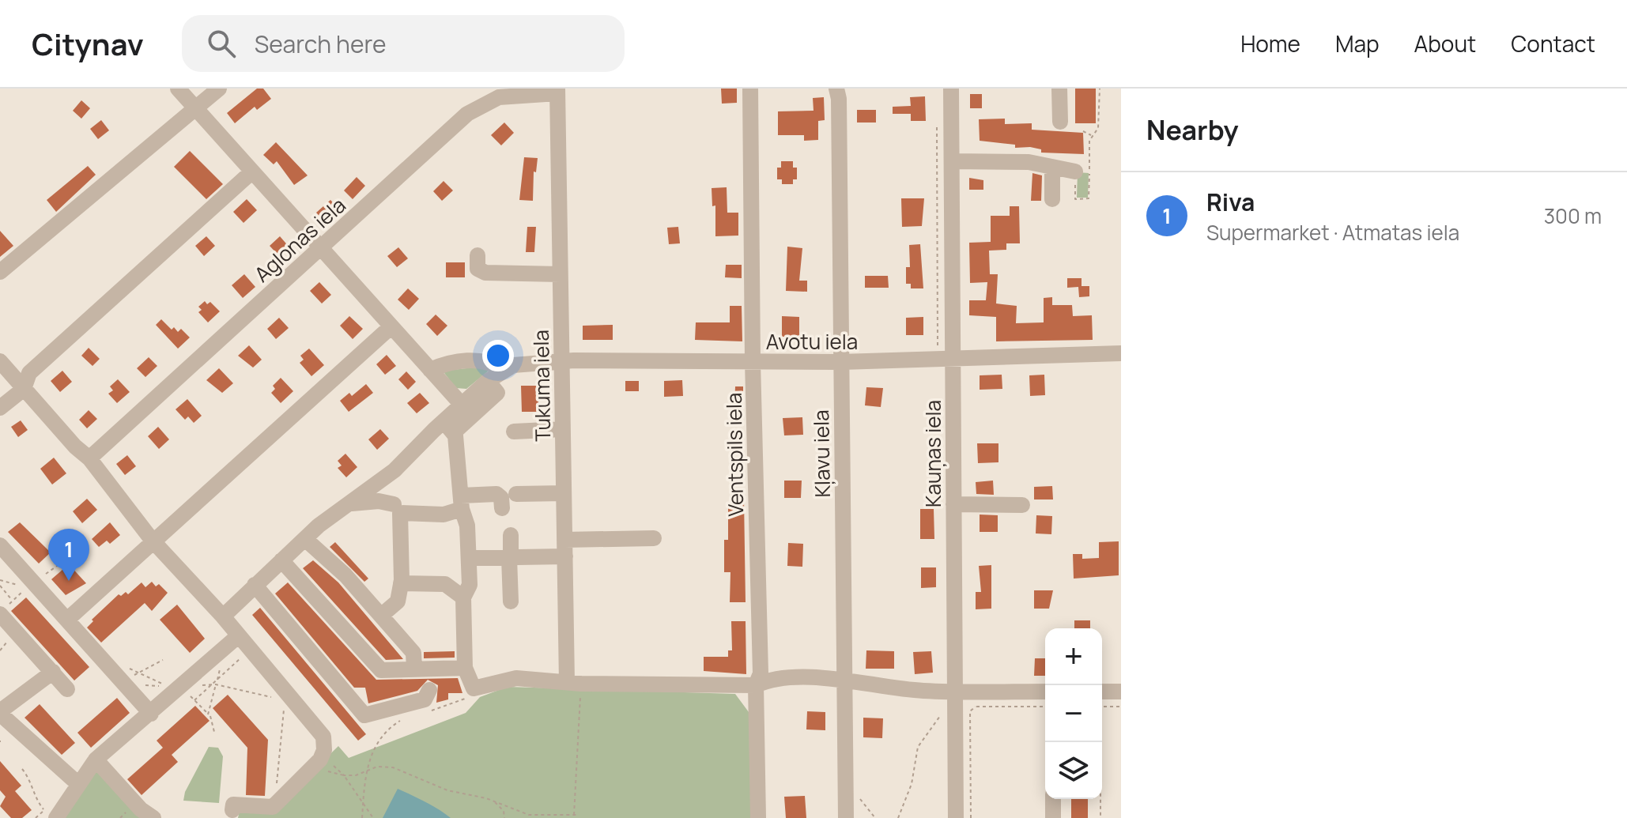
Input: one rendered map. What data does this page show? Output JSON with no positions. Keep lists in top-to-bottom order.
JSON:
{
  "streets": {
    "street": [
      "Aglonas iela",
      "Avotu iela",
      "Tukuma iela",
      "Kļavu iela",
      "Kauņas iela",
      "Ventspils iela"
    ]
  },
  "crossings": [
    ["Aglonas iela", "Tukuma iela"],
    ["Avotu iela", "Tukuma iela"],
    ["Avotu iela", "Kļavu iela"],
    ["Avotu iela", "Kauņas iela"],
    ["Avotu iela", "Ventspils iela"]
  ],
  "page": {
    "header": "Citynav",
    "search": "Search here",
    "nav": [
      "Home",
      "Map",
      "About",
      "Contact"
    ],
    "heading": "Nearby",
    "list": [
      {
        "mark": "1",
        "name": "Riva",
        "note": "Supermarket · Atmatas iela",
        "value": "300 m"
      }
    ],
    "pins": "1",
    "map_buttons": ["+", "−"]
  }
}
